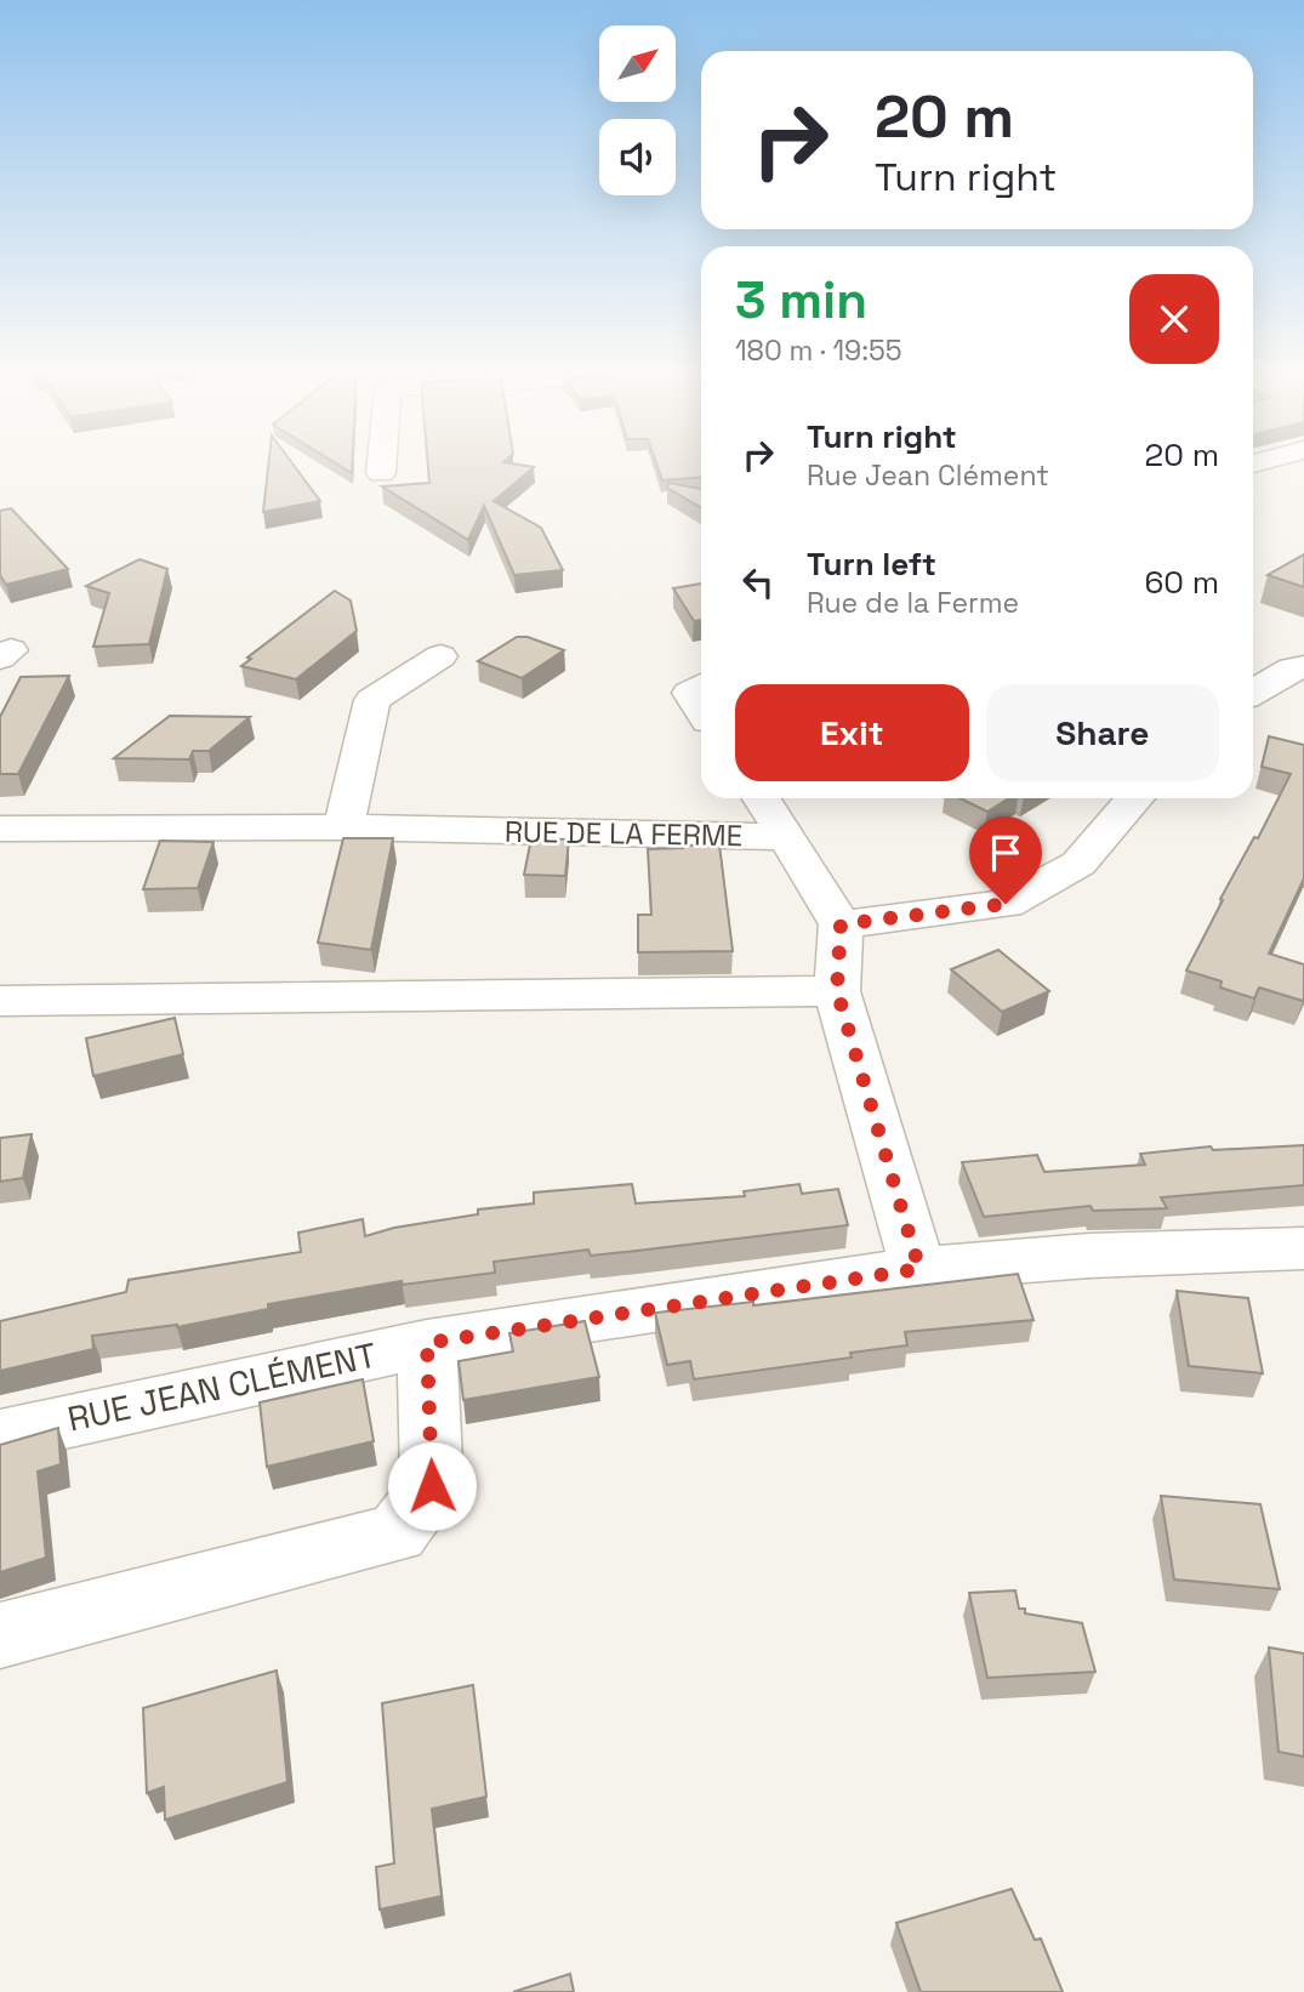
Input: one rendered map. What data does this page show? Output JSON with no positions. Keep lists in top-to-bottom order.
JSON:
{
  "streets": {
    "street": ["RUE DE LA FERME", "RUE JEAN CLÉMENT"]
  },
  "north": "top right",
  "page": {
    "turn": ["20 m", "Turn right"],
    "heading": ["3 min", "180 m · 19:55"],
    "list": [
      {
        "name": "Turn right",
        "note": "Rue Jean Clément",
        "value": "20 m"
      },
      {
        "name": "Turn left",
        "note": "Rue de la Ferme",
        "value": "60 m"
      }
    ],
    "buttons": ["Exit", "Share"]
  }
}
